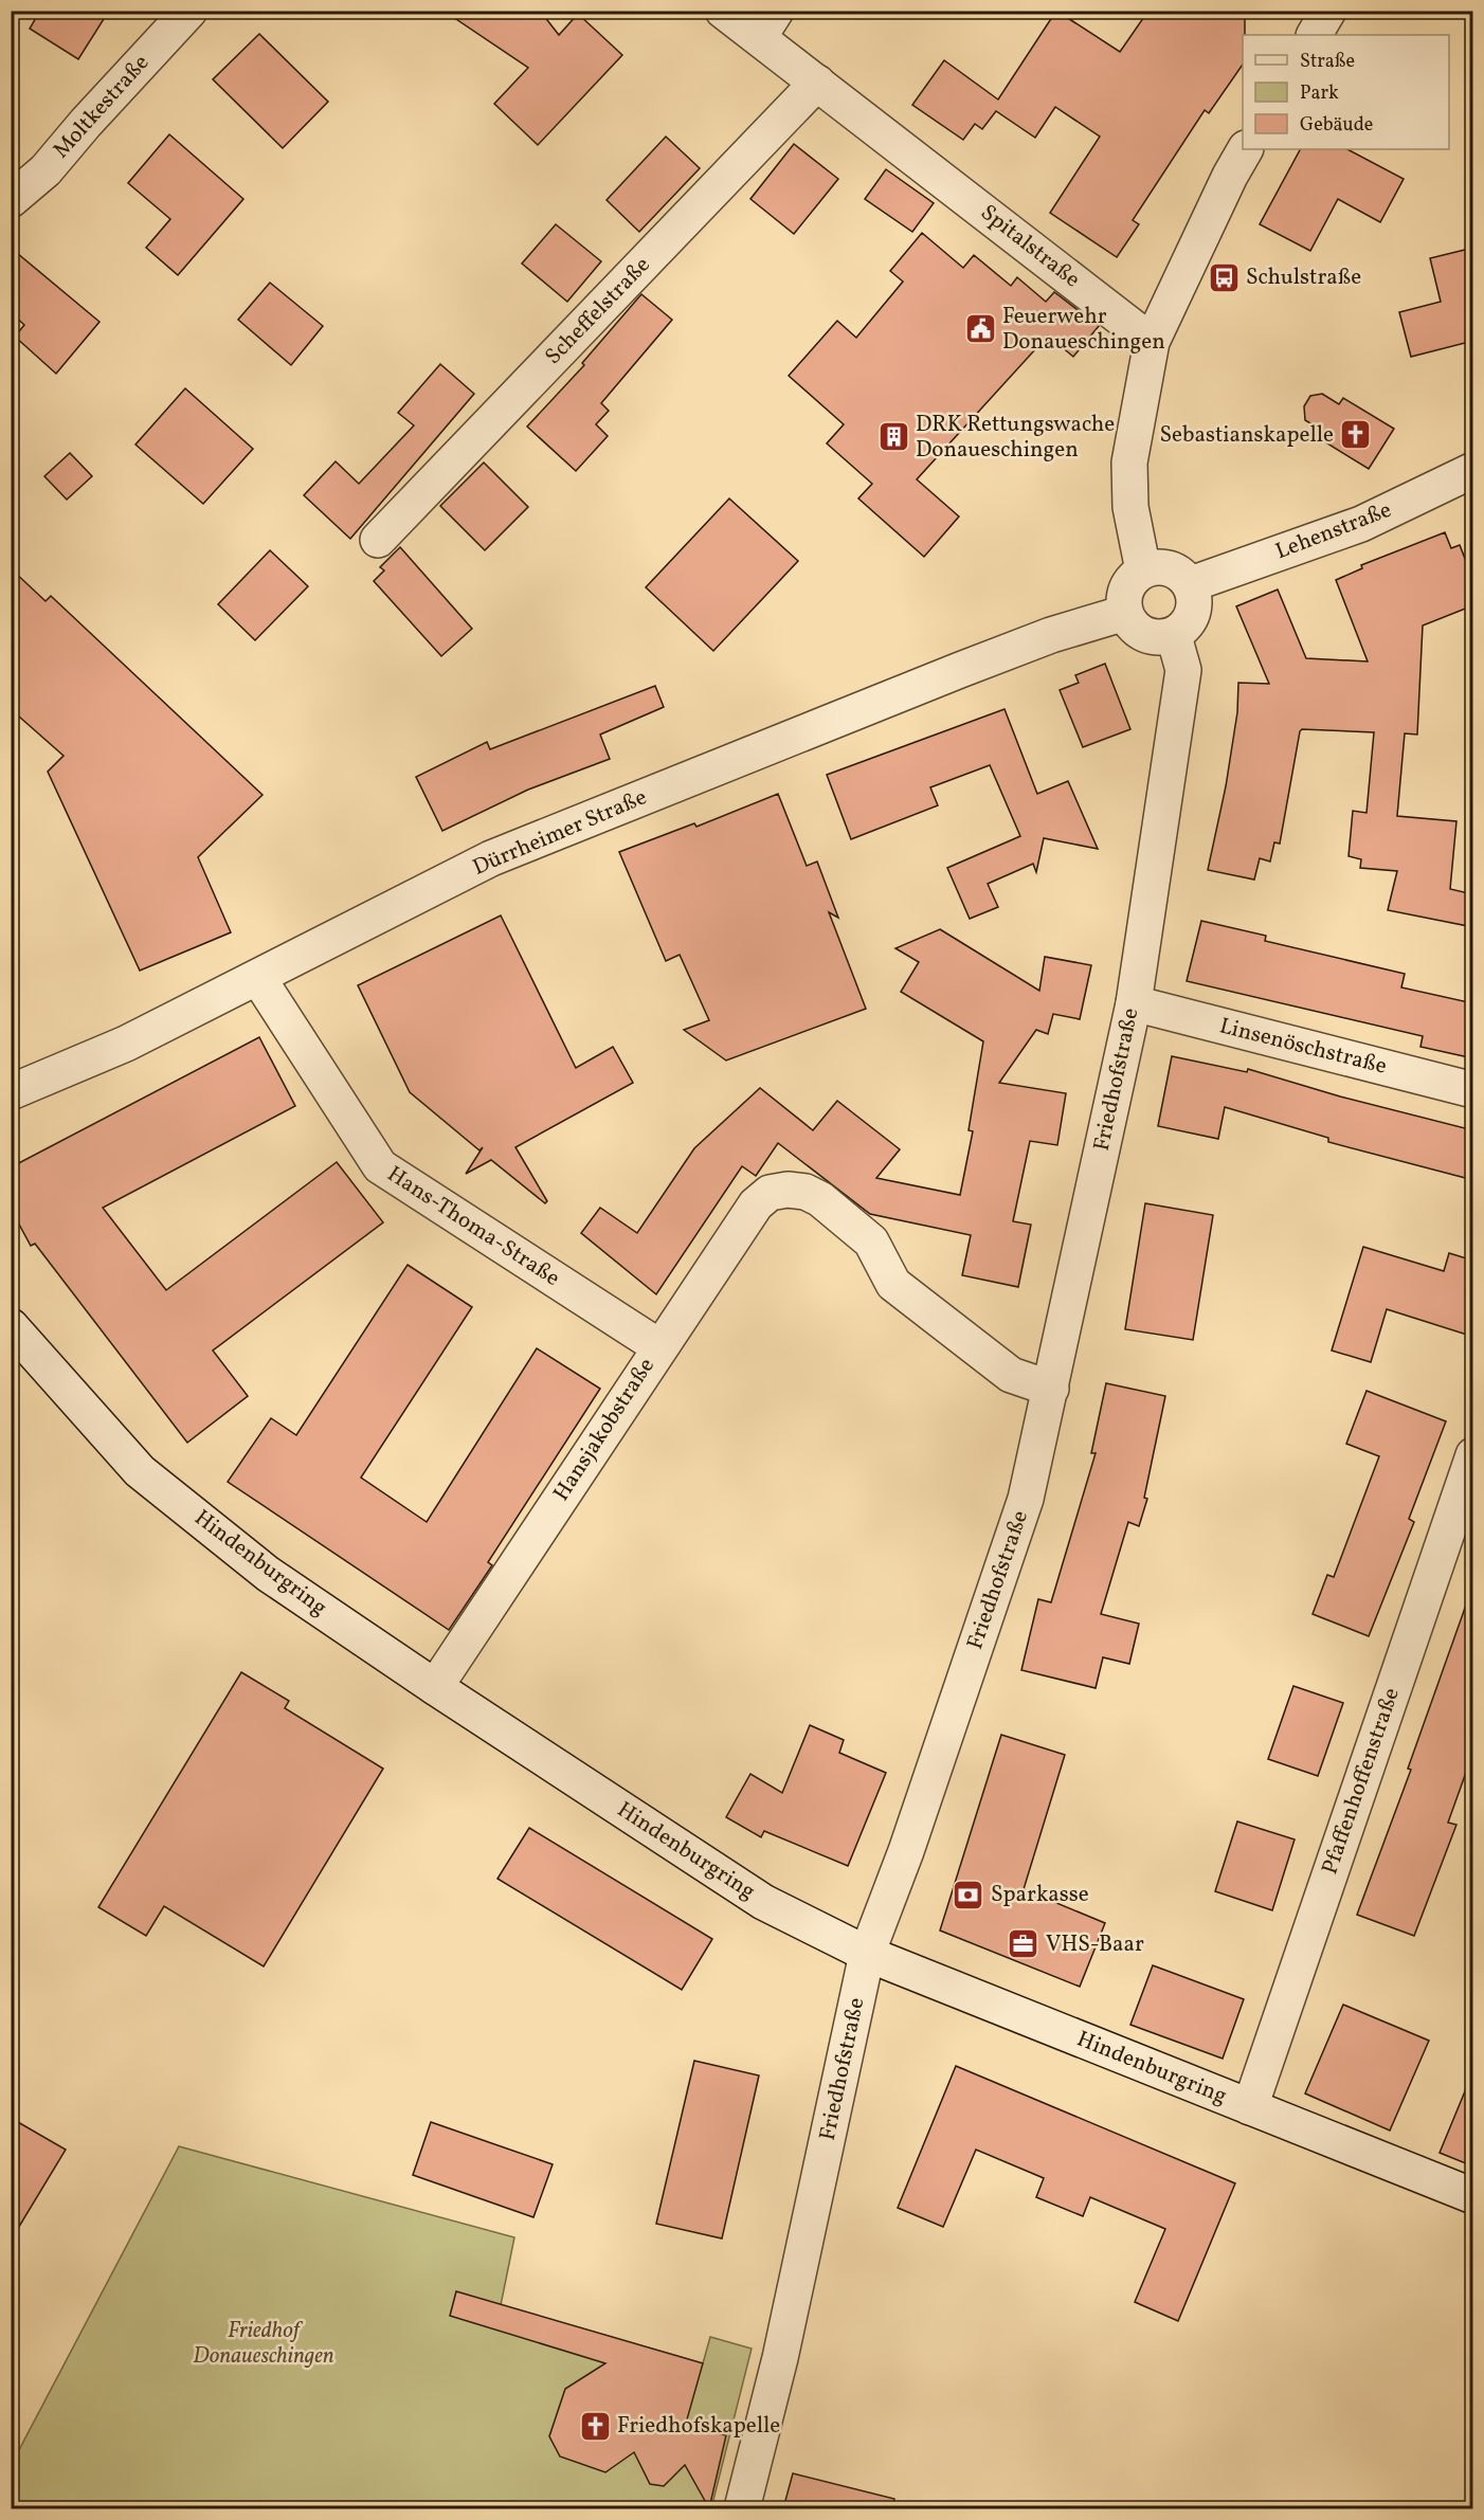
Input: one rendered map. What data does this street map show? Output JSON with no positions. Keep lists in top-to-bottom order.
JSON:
{
  "streets": {
    "street": [
      "Moltkestraße",
      "Spitalstraße",
      "Scheffelstraße",
      "Lehenstraße",
      "Dürrheimer Straße",
      "Linsenöschstraße",
      "Friedhofstraße",
      "Hans-Thoma-Straße",
      "Hansjakobstraße",
      "Hindenburgring",
      "Pfaffenhoffenstraße"
    ]
  },
  "crossings": [
    ["Spitalstraße", "Scheffelstraße"],
    ["Lehenstraße", "Dürrheimer Straße"],
    ["Lehenstraße", "Friedhofstraße"],
    ["Dürrheimer Straße", "Friedhofstraße"],
    ["Dürrheimer Straße", "Hans-Thoma-Straße"],
    ["Linsenöschstraße", "Friedhofstraße"],
    ["Friedhofstraße", "Hansjakobstraße"],
    ["Friedhofstraße", "Hindenburgring"],
    ["Hans-Thoma-Straße", "Hansjakobstraße"],
    ["Hansjakobstraße", "Hindenburgring"],
    ["Hindenburgring", "Pfaffenhoffenstraße"]
  ],
  "parks": ["Friedhof Donaueschingen"],
  "places": {
    "bus stop": ["Schulstraße"],
    "public building": ["Feuerwehr Donaueschingen"],
    "church": ["Sebastianskapelle", "Friedhofskapelle"],
    "building": ["DRK Rettungswache Donaueschingen"],
    "bank": ["Sparkasse"],
    "office": ["VHS-Baar"]
  },
  "legend": ["Straße", "Park", "Gebäude"]
}
